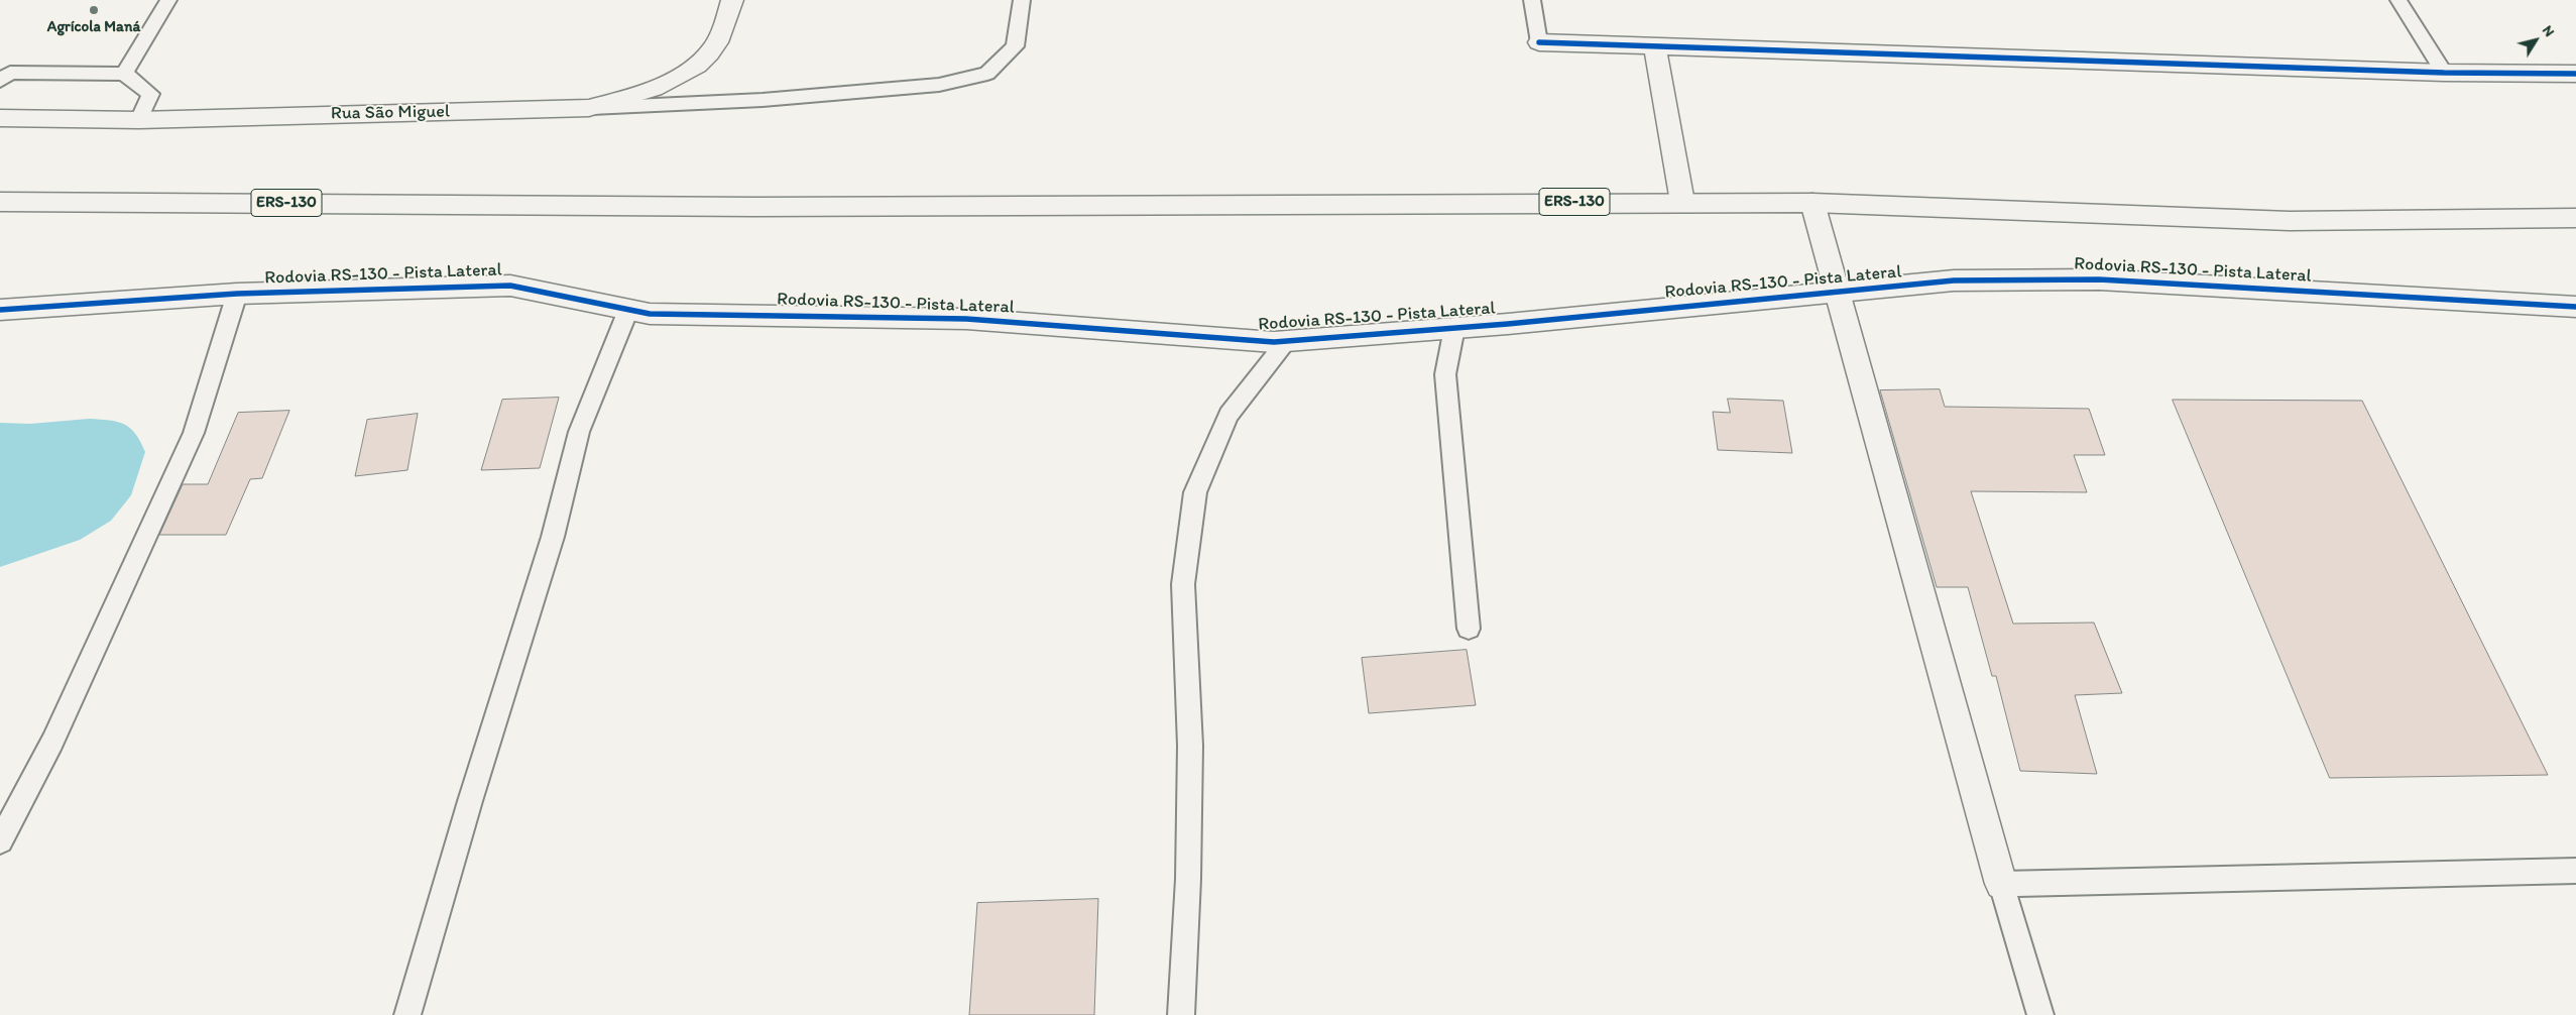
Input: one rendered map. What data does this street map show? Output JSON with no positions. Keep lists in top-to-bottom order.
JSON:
{
  "streets": {
    "street": ["Rua São Miguel", "ERS-130", "Rodovia RS-130 - Pista Lateral"]
  },
  "places": ["Agrícola Maná"],
  "north": "top right"
}
